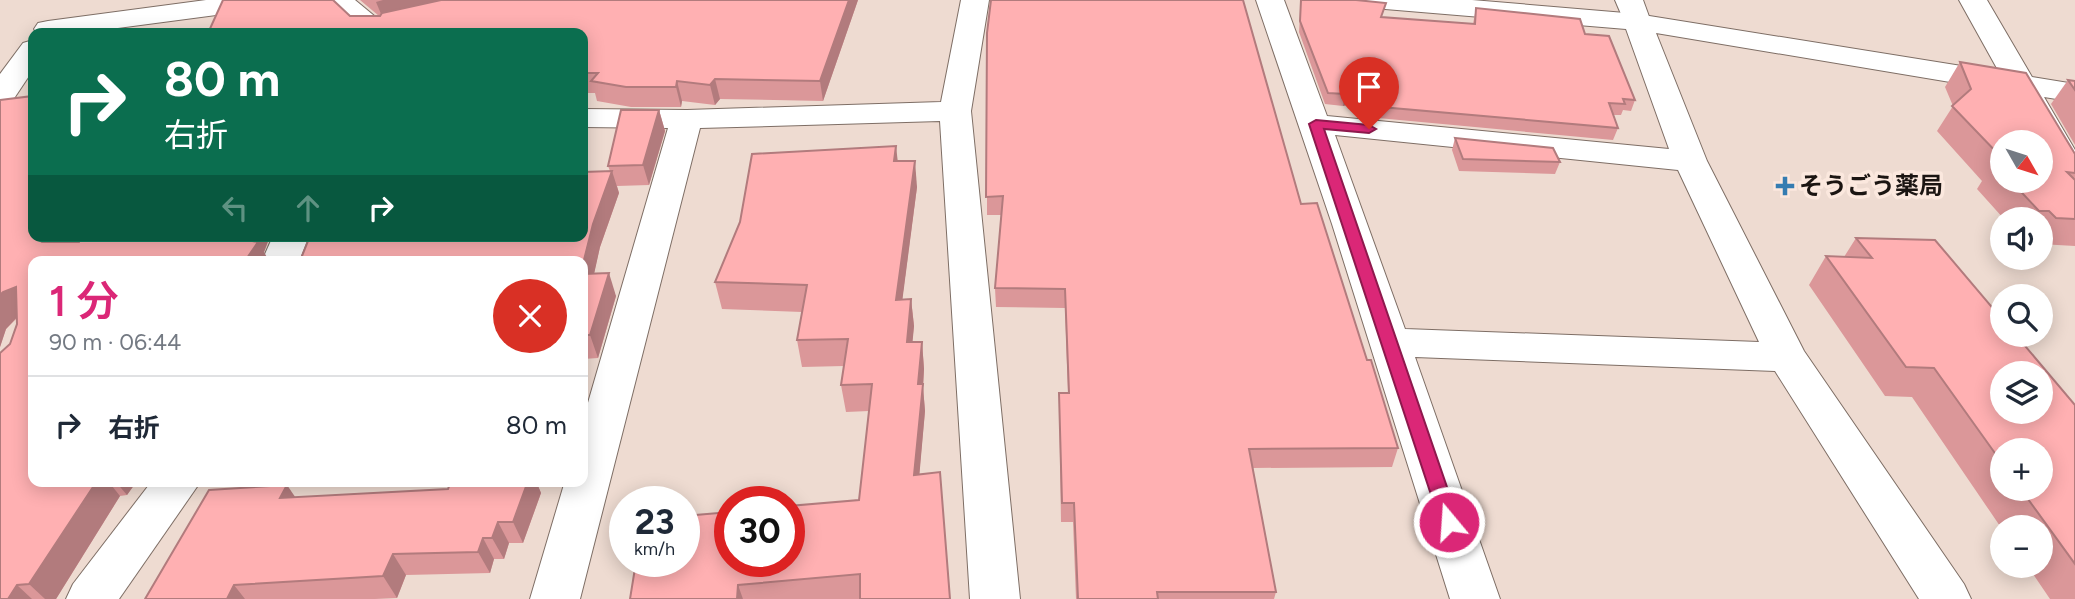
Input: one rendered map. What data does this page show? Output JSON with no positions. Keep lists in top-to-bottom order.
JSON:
{
  "places": {
    "health": ["そうごう薬局"]
  },
  "north": "bottom right",
  "page": {
    "turn": ["80 m", "右折"],
    "map_buttons": ["+", "−"],
    "heading": ["1 分", "90 m · 06:44"],
    "list": [
      {
        "name": "右折",
        "value": "80 m"
      }
    ],
    "speed": "23 km/h",
    "limit": "30"
  }
}
